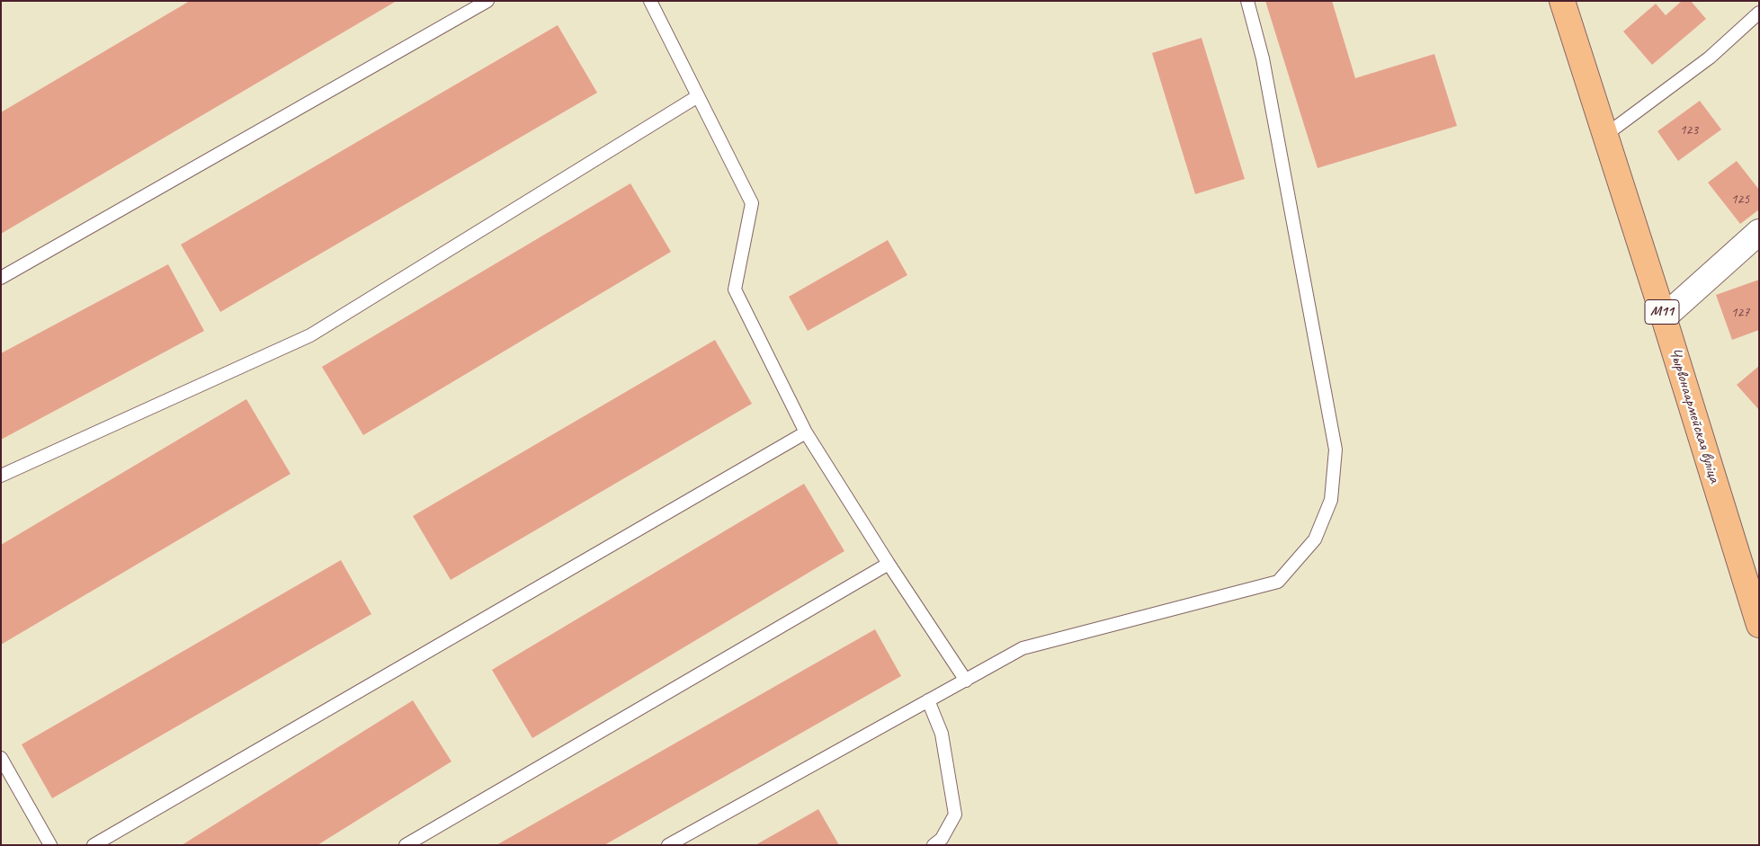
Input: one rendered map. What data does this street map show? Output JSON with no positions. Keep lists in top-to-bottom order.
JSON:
{
  "streets": {
    "highway": ["М11", "Чырвонаармейская вуліца"]
  },
  "house_numbers": ["123", "125", "127"]
}
